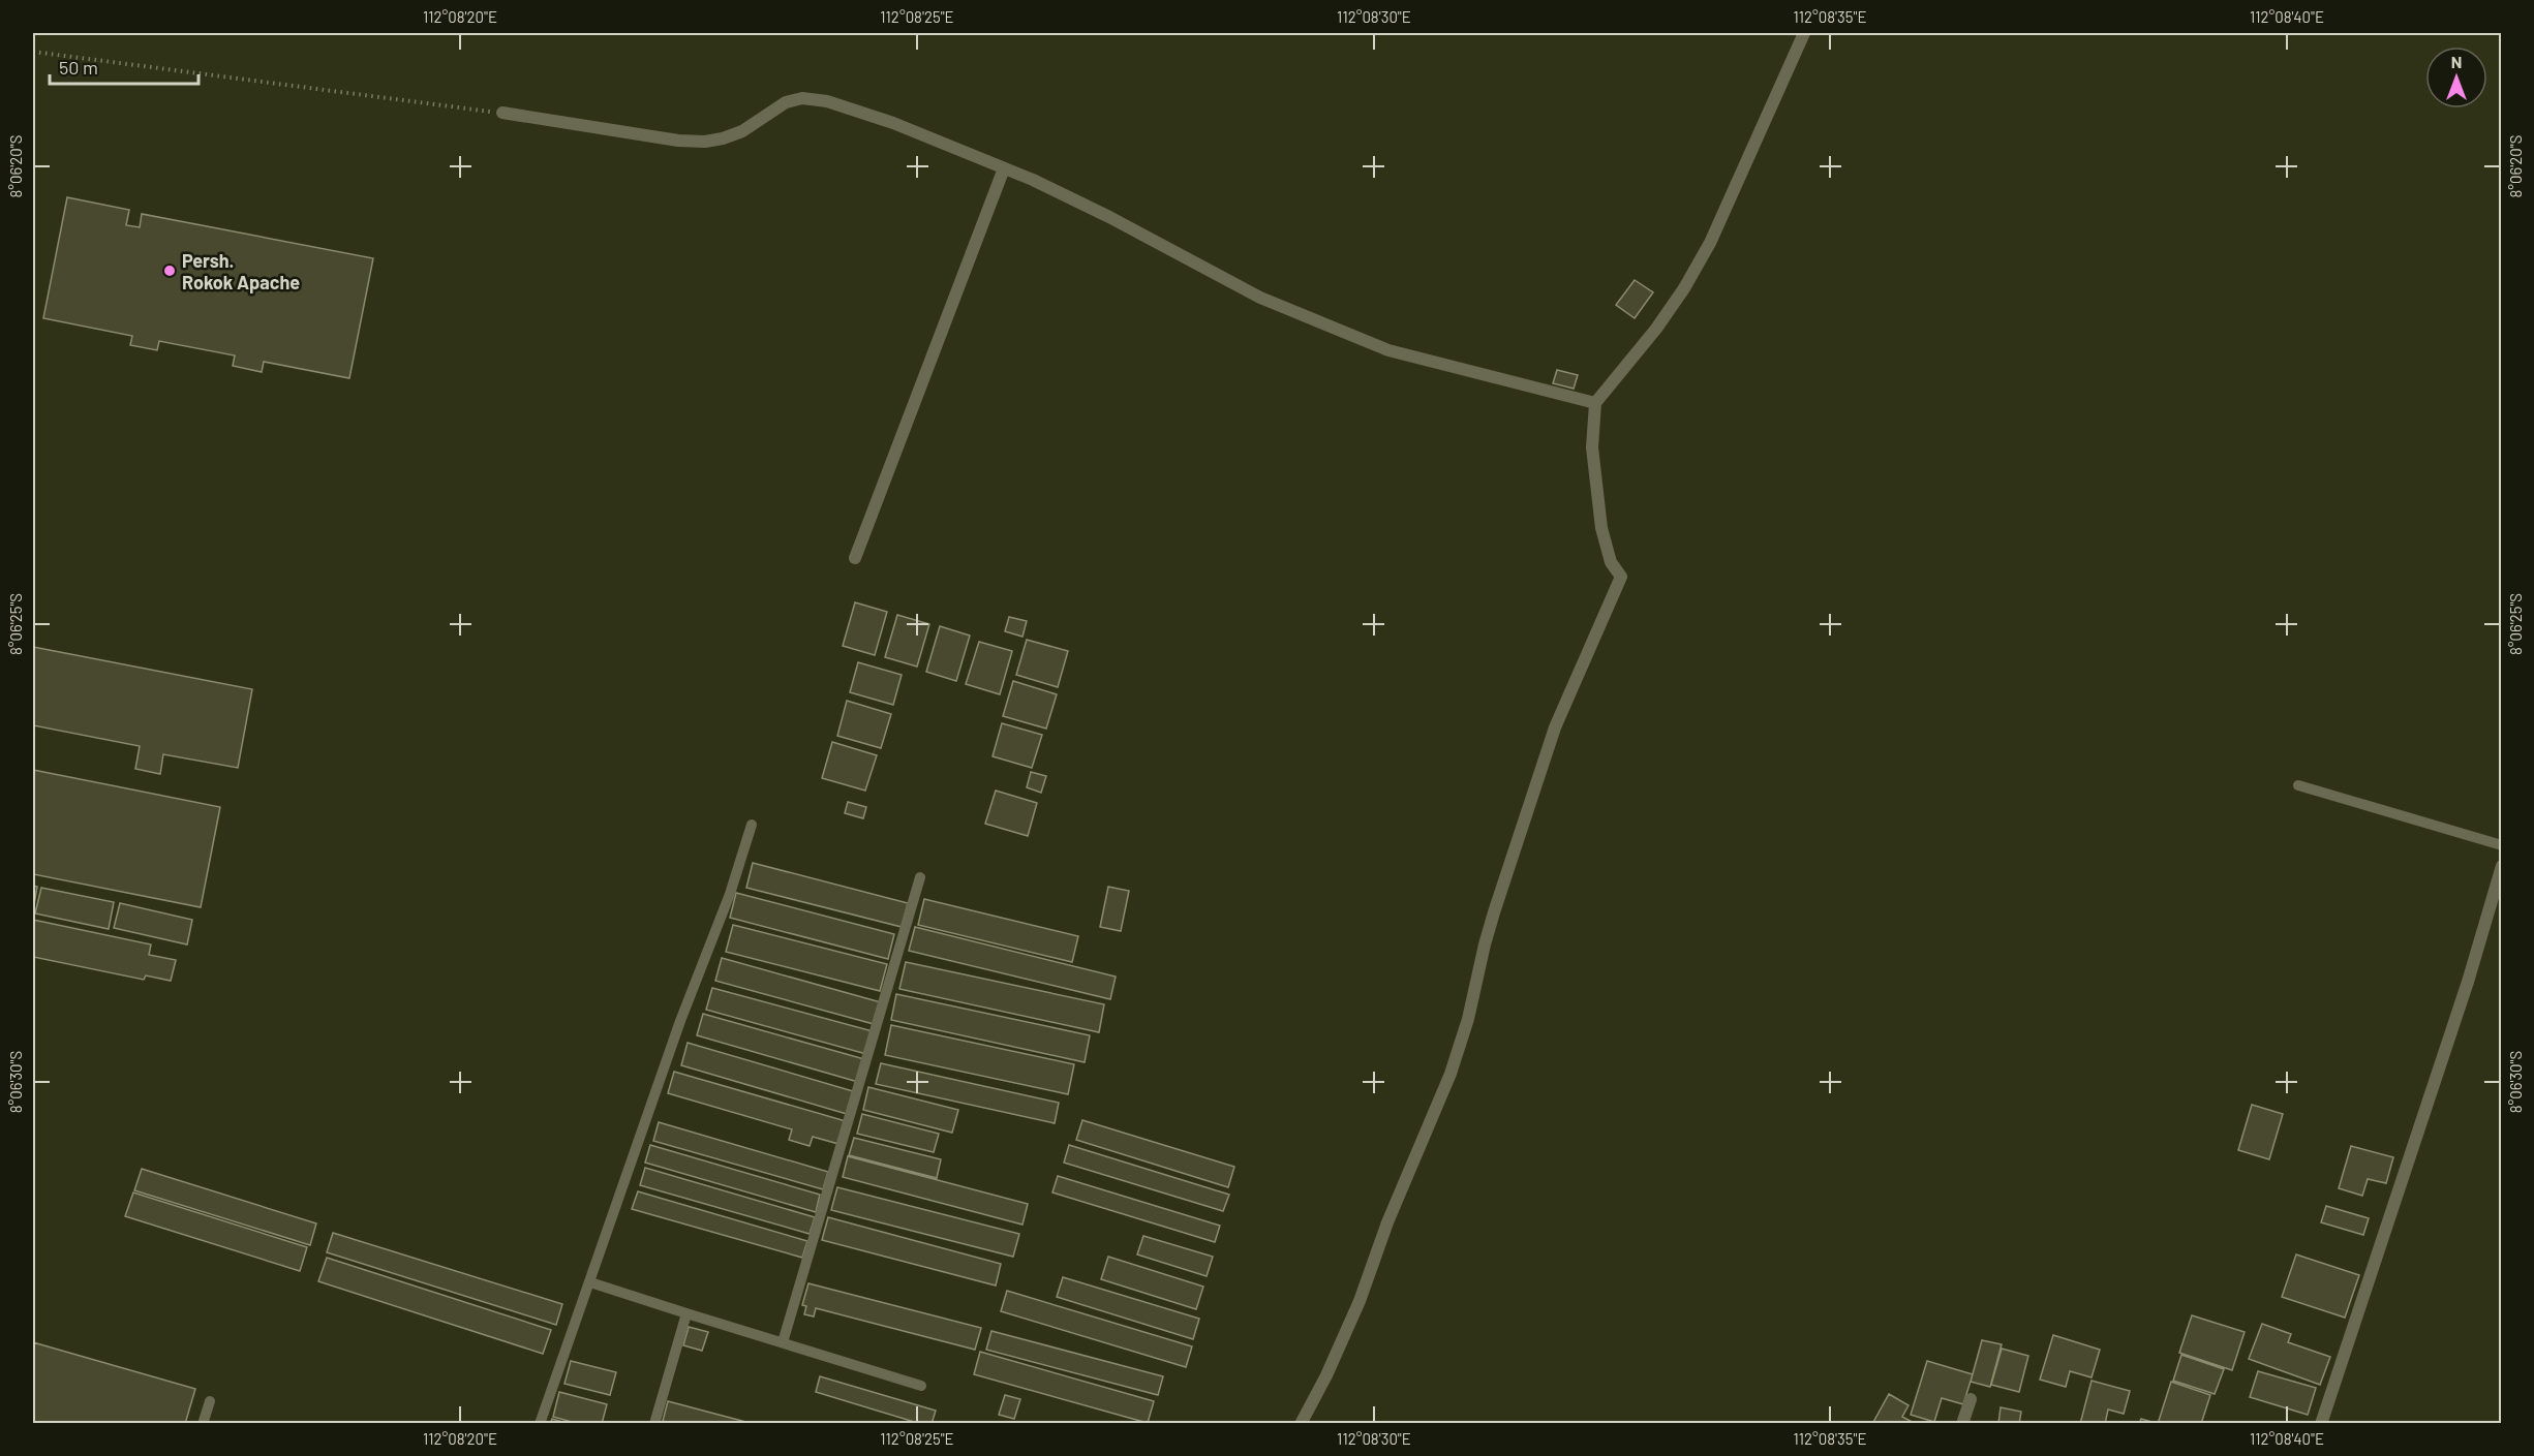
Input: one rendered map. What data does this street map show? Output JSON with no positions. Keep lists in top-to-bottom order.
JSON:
{
  "places": ["Persh. Rokok Apache"],
  "scale_bar": "50 m",
  "north": "top",
  "coordinates": [
    "112°08'20\"E",
    "112°08'25\"E",
    "112°08'30\"E",
    "112°08'35\"E",
    "112°08'40\"E",
    "8°06'20\"S",
    "8°06'25\"S",
    "8°06'30\"S"
  ]
}
